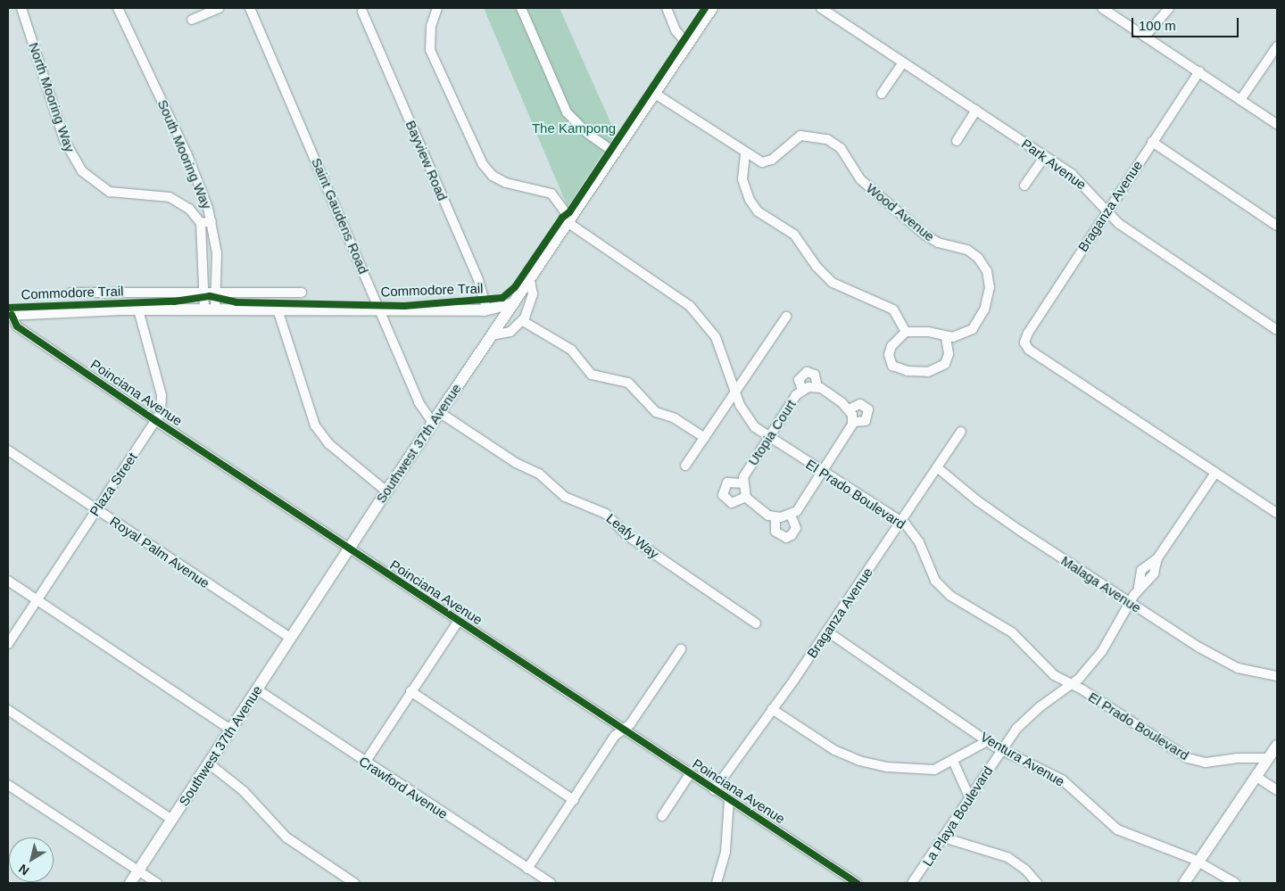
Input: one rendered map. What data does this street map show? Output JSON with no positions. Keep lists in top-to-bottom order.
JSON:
{
  "streets": {
    "main road": ["Southwest 37th Avenue"],
    "street": [
      "North Mooring Way",
      "South Mooring Way",
      "Bayview Road",
      "Park Avenue",
      "Braganza Avenue",
      "Wood Avenue",
      "Saint Gaudens Road",
      "Poinciana Avenue",
      "Utopia Court",
      "Plaza Street",
      "El Prado Boulevard",
      "Leafy Way",
      "Royal Palm Avenue",
      "Malaga Avenue",
      "Ventura Avenue",
      "Crawford Avenue",
      "La Playa Boulevard"
    ],
    "cycle path": ["Commodore Trail"]
  },
  "crossings": [
    ["North Mooring Way", "South Mooring Way"],
    ["Park Avenue", "Braganza Avenue"],
    ["Braganza Avenue", "Poinciana Avenue"],
    ["Braganza Avenue", "El Prado Boulevard"],
    ["Braganza Avenue", "Malaga Avenue"],
    ["Braganza Avenue", "Ventura Avenue"],
    ["Braganza Avenue", "La Playa Boulevard"],
    ["Saint Gaudens Road", "Southwest 37th Avenue"],
    ["Poinciana Avenue", "Southwest 37th Avenue"],
    ["Poinciana Avenue", "Plaza Street"],
    ["Utopia Court", "El Prado Boulevard"],
    ["Southwest 37th Avenue", "El Prado Boulevard"],
    ["Southwest 37th Avenue", "Leafy Way"],
    ["Southwest 37th Avenue", "Royal Palm Avenue"],
    ["Southwest 37th Avenue", "Crawford Avenue"],
    ["Plaza Street", "Royal Palm Avenue"],
    ["El Prado Boulevard", "La Playa Boulevard"],
    ["Malaga Avenue", "La Playa Boulevard"],
    ["Ventura Avenue", "La Playa Boulevard"]
  ],
  "parks": ["The Kampong"],
  "scale_bar": "100 m",
  "north": "bottom left"
}
